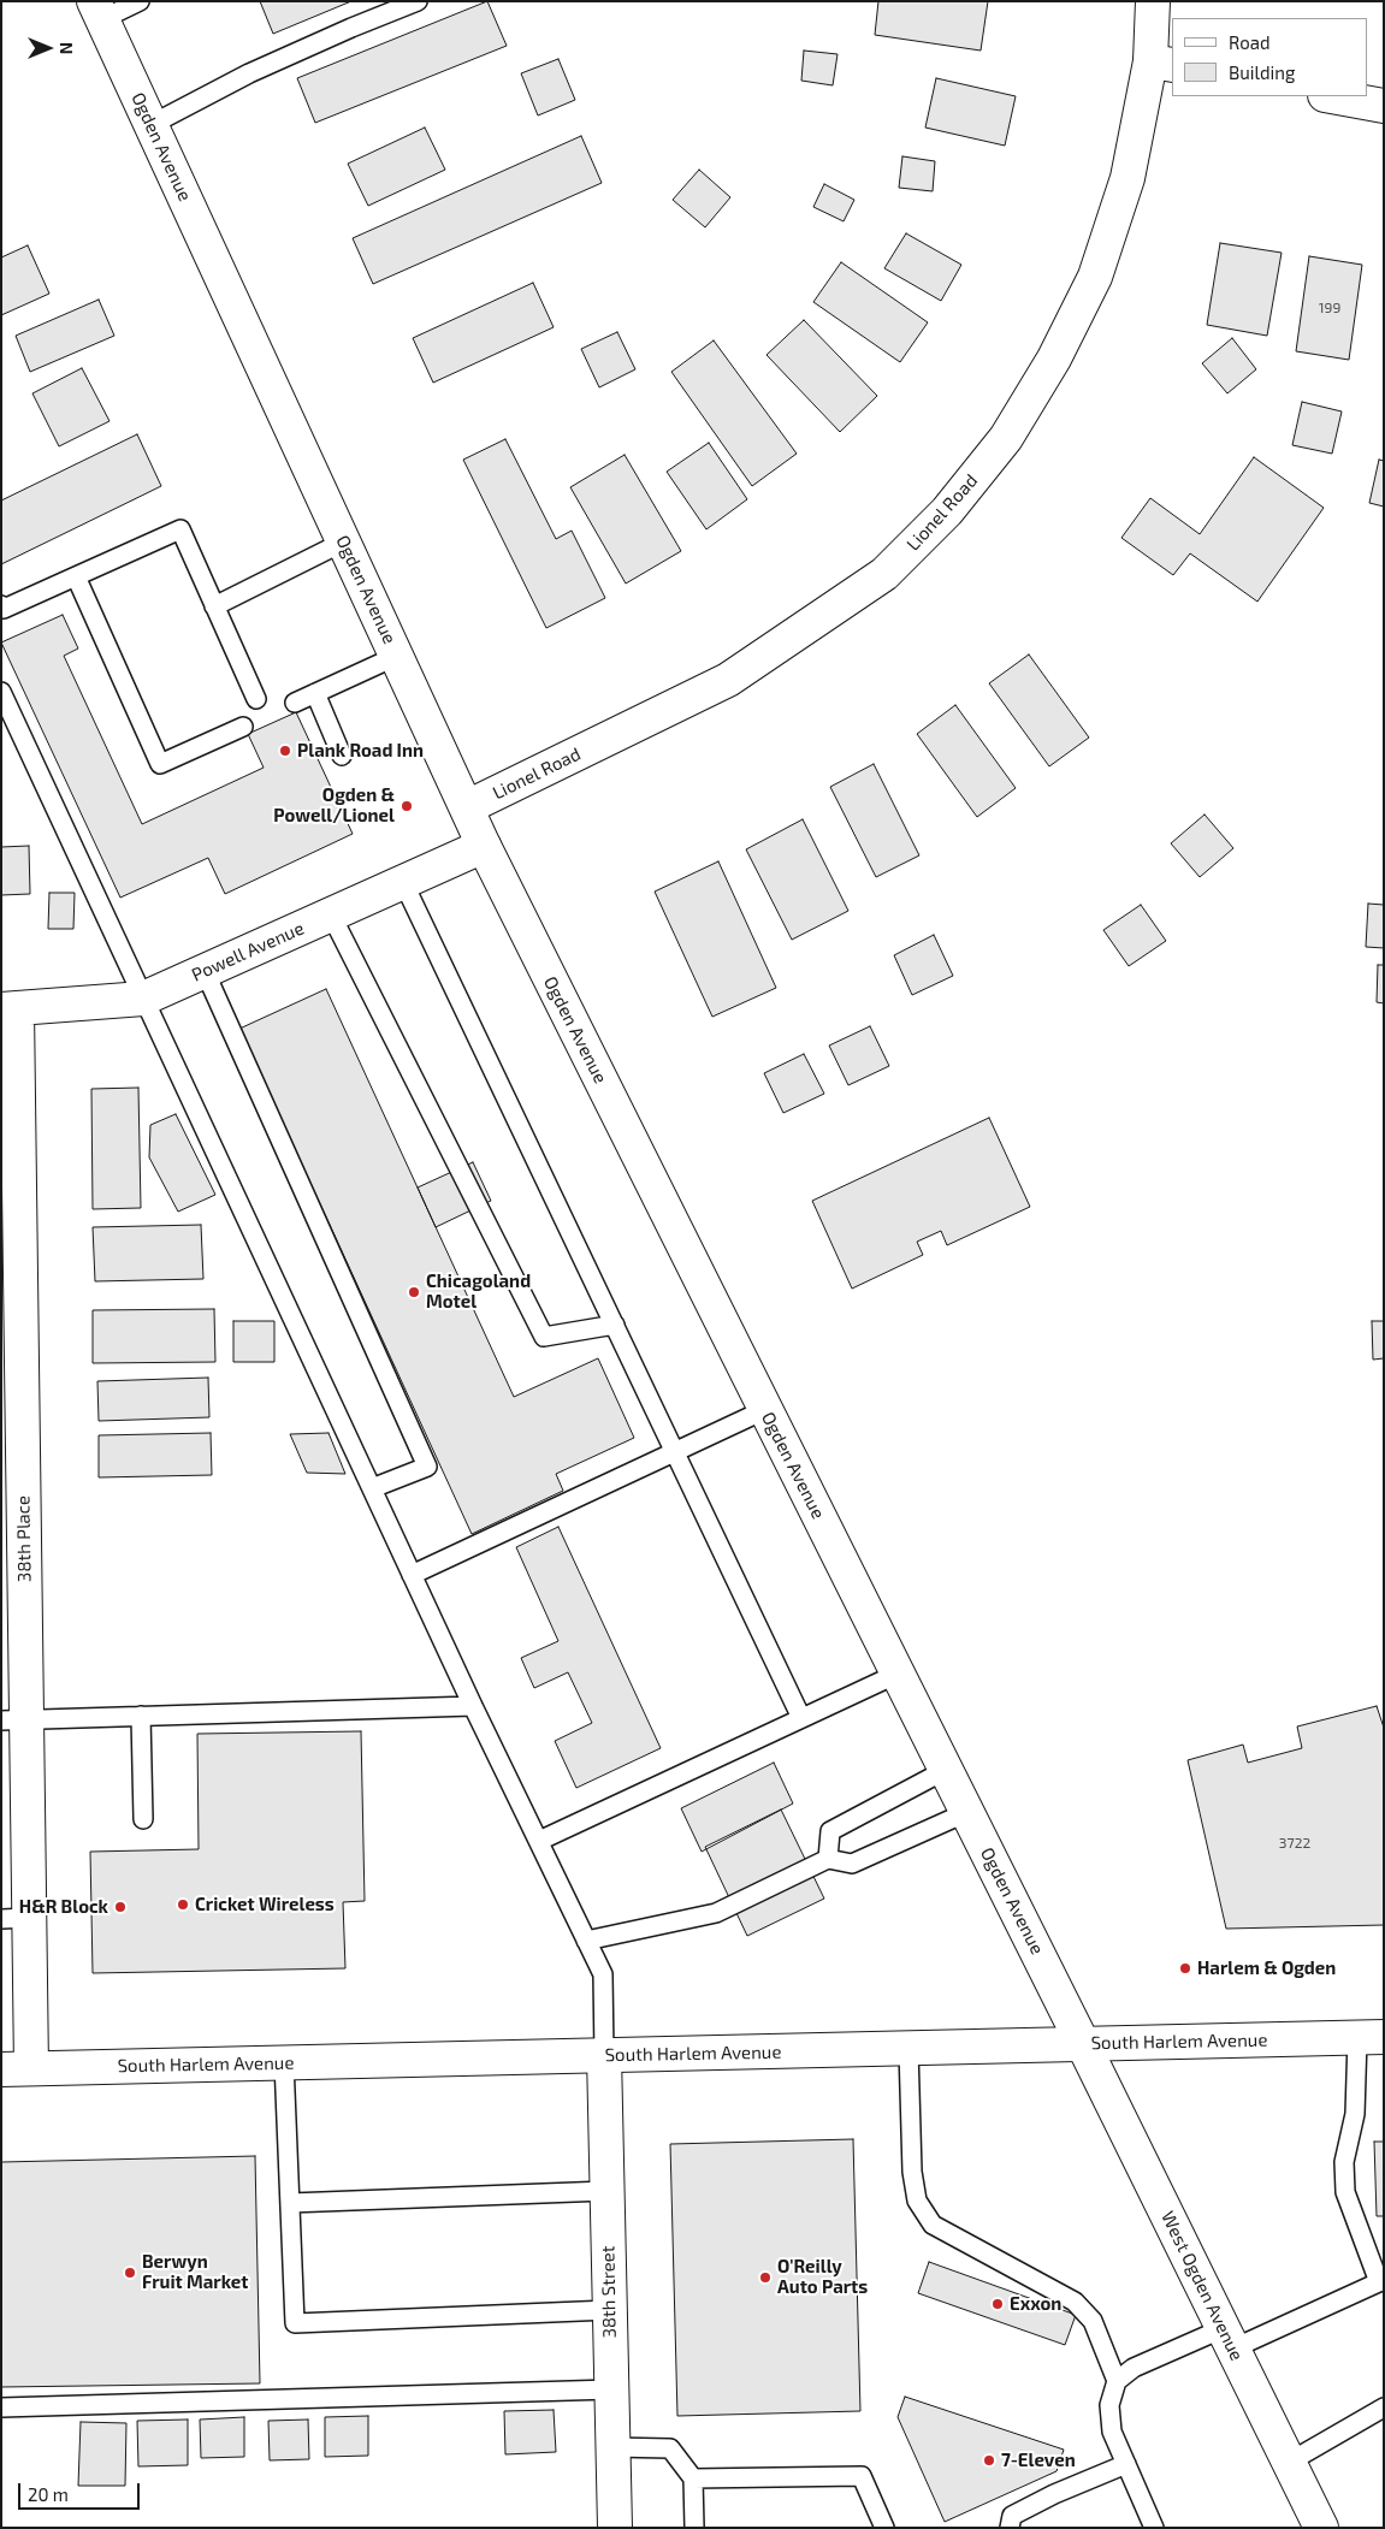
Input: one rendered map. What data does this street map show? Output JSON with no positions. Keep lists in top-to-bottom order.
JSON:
{
  "streets": {
    "main road": [
      "Ogden Avenue",
      "Lionel Road",
      "Powell Avenue",
      "38th Place",
      "South Harlem Avenue",
      "West Ogden Avenue",
      "38th Street"
    ]
  },
  "crossings": [
    ["Ogden Avenue", "Lionel Road"],
    ["Ogden Avenue", "Powell Avenue"],
    ["Ogden Avenue", "South Harlem Avenue"],
    ["Ogden Avenue", "West Ogden Avenue"],
    ["Powell Avenue", "38th Place"],
    ["38th Place", "South Harlem Avenue"],
    ["South Harlem Avenue", "West Ogden Avenue"],
    ["South Harlem Avenue", "38th Street"]
  ],
  "places": [
    "Plank Road Inn",
    "Ogden & Powell/Lionel",
    "Chicagoland Motel",
    "Cricket Wireless",
    "H&R Block",
    "Harlem & Ogden",
    "Berwyn Fruit Market",
    "O'Reilly Auto Parts",
    "Exxon",
    "7-Eleven"
  ],
  "house_numbers": ["199", "3722"],
  "legend": ["Road", "Building"],
  "scale_bar": "20 m",
  "north": "right"
}
